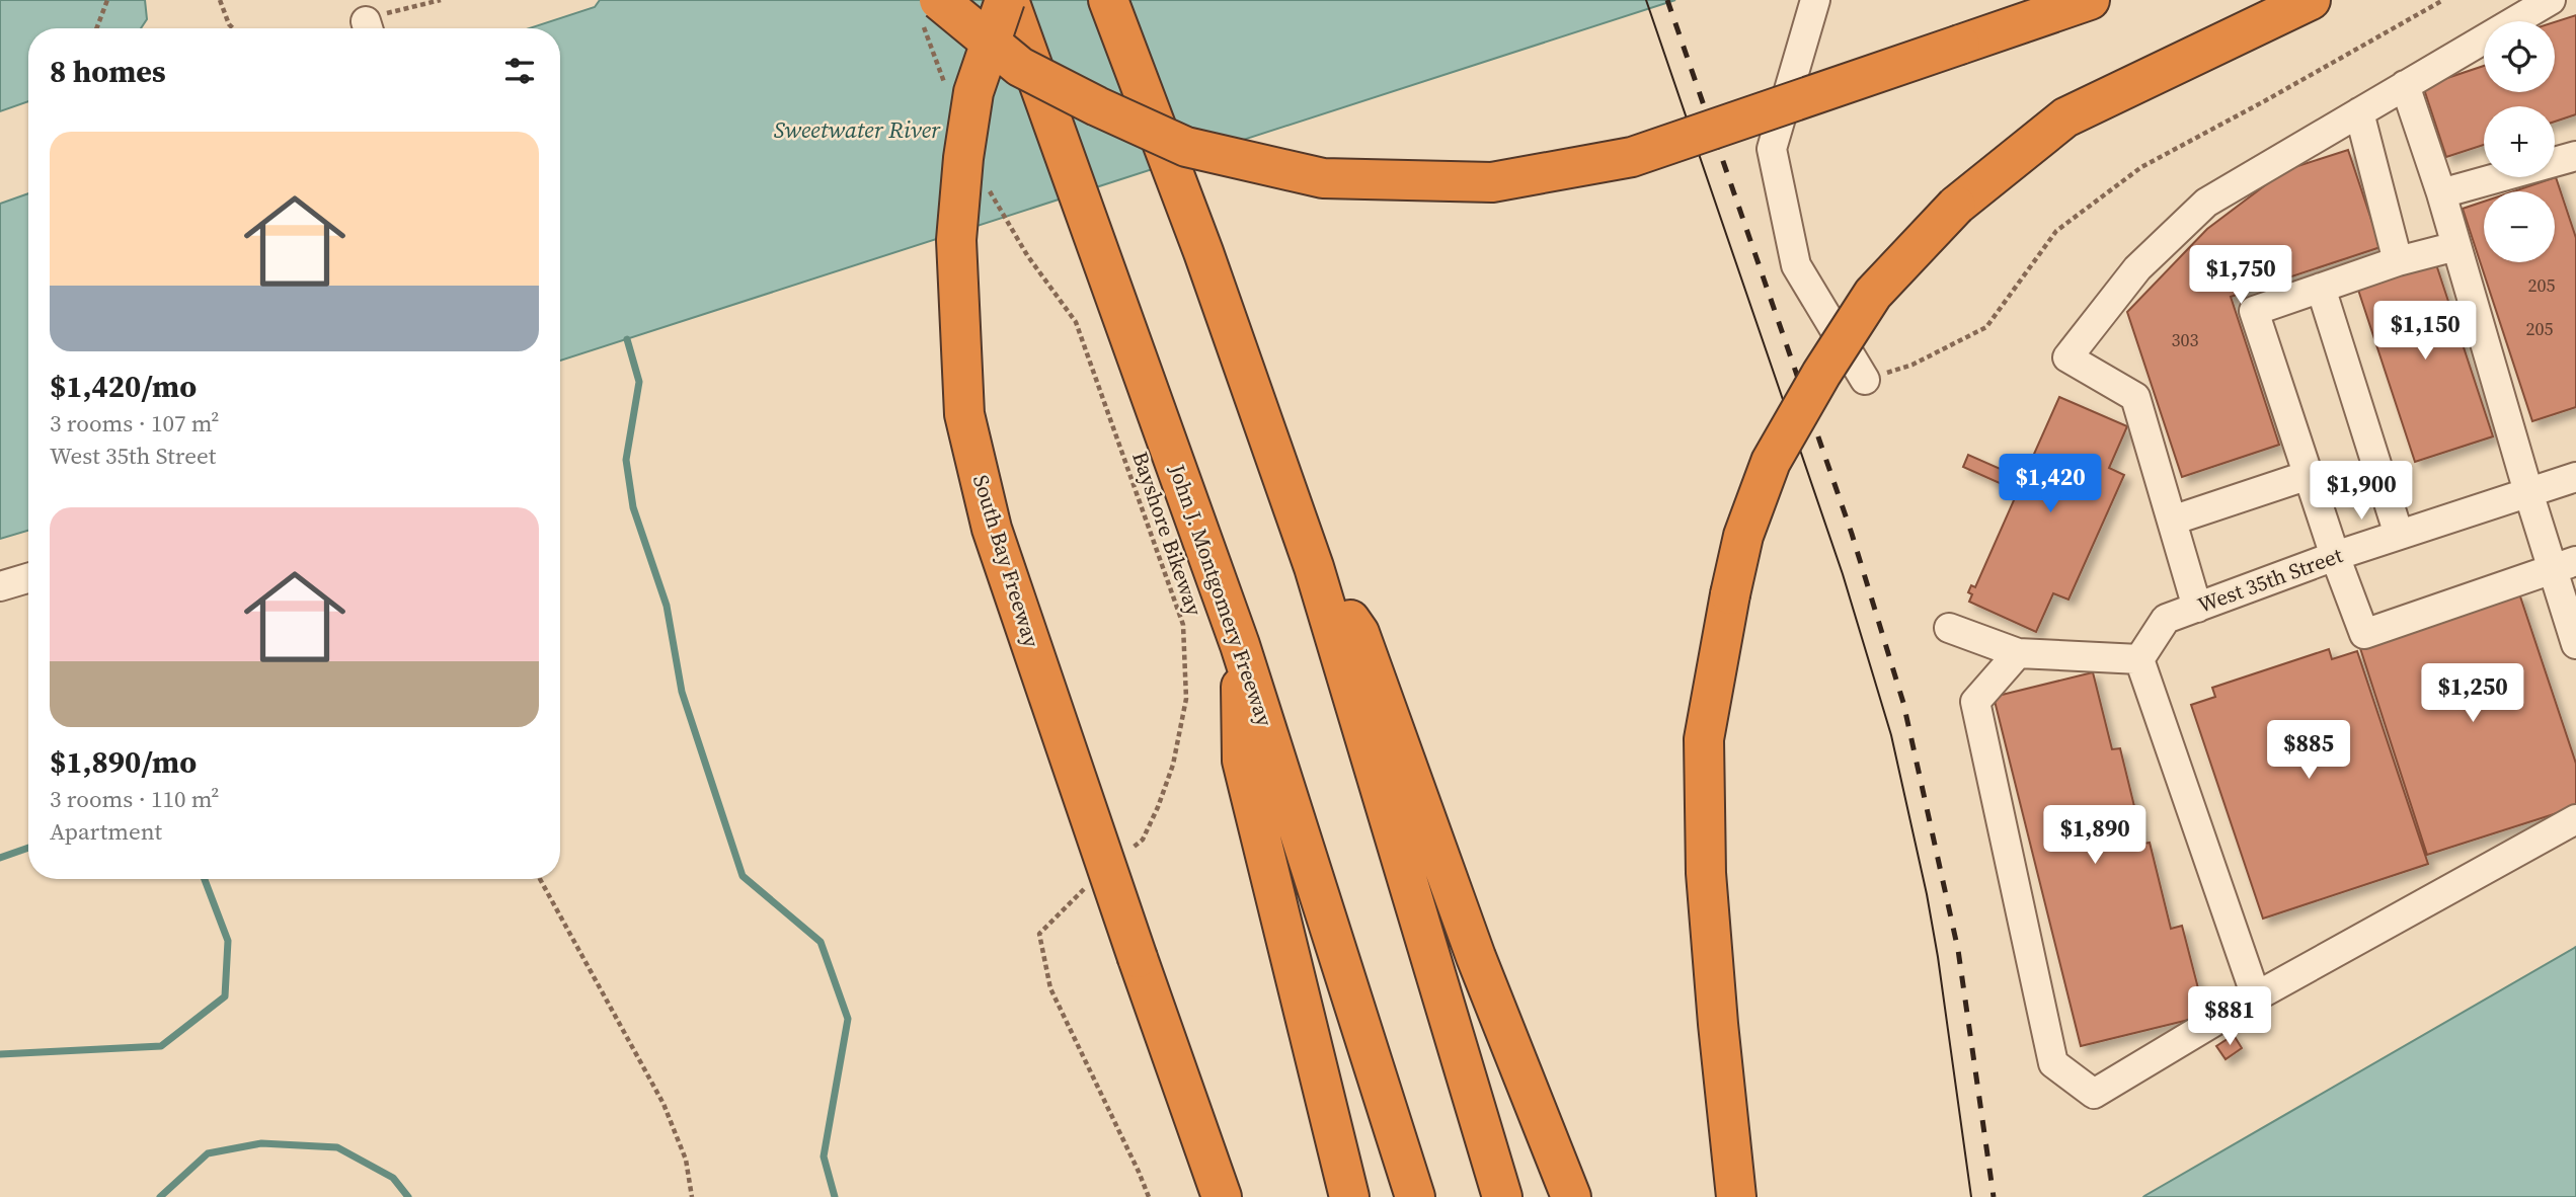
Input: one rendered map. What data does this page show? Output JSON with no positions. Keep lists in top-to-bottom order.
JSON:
{
  "streets": {
    "highway": ["South Bay Freeway", "John J. Montgomery Freeway"],
    "street": ["West 35th Street"],
    "path": ["Bayshore Bikeway"]
  },
  "crossings": [
    ["South Bay Freeway", "John J. Montgomery Freeway"]
  ],
  "water": ["Sweetwater River"],
  "house_numbers": ["205", "205", "303"],
  "page": {
    "map_buttons": ["+", "−"],
    "heading": "8 homes",
    "list": [
      {
        "name": "$1,420/mo",
        "note": "3 rooms · 107 m² · West 35th Street"
      },
      {
        "name": "$1,890/mo",
        "note": "3 rooms · 110 m² · Apartment"
      }
    ],
    "price": [
      "$1,750",
      "$1,150",
      "$1,420",
      "$1,900",
      "$1,250",
      "$885",
      "$1,890",
      "$881"
    ]
  }
}
